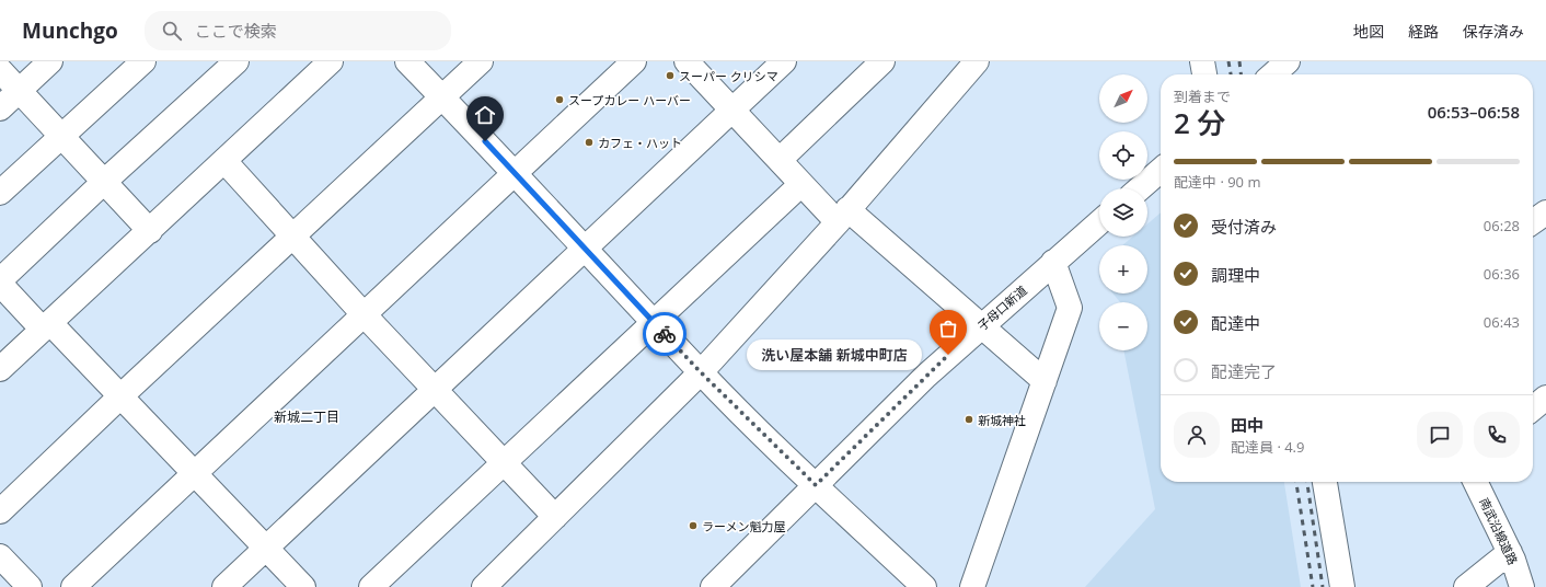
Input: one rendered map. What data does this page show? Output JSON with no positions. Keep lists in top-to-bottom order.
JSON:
{
  "streets": {
    "street": ["子母口新道", "南武沿線道路"]
  },
  "districts": ["新城二丁目"],
  "places": [
    "スーパー クリシマ",
    "スープカレー ハーバー",
    "カフェ・ハット",
    "洗い屋本舗 新城中町店",
    "新城神社",
    "ラーメン魁力屋"
  ],
  "north": "top right",
  "page": {
    "header": "Munchgo",
    "search": "ここで検索",
    "nav": ["地図", "経路", "保存済み"],
    "map_buttons": ["+", "−"],
    "heading": ["2 分", "到着まで", "06:53–06:58"],
    "panel": ["田中", "配達員 · 4.9"],
    "bar": "配達中 · 90 m",
    "list": [
      ["受付済み", "06:28"],
      ["調理中", "06:36"],
      ["配達中", "06:43"],
      "配達完了"
    ],
    "bubble": "洗い屋本舗 新城中町店"
  }
}
